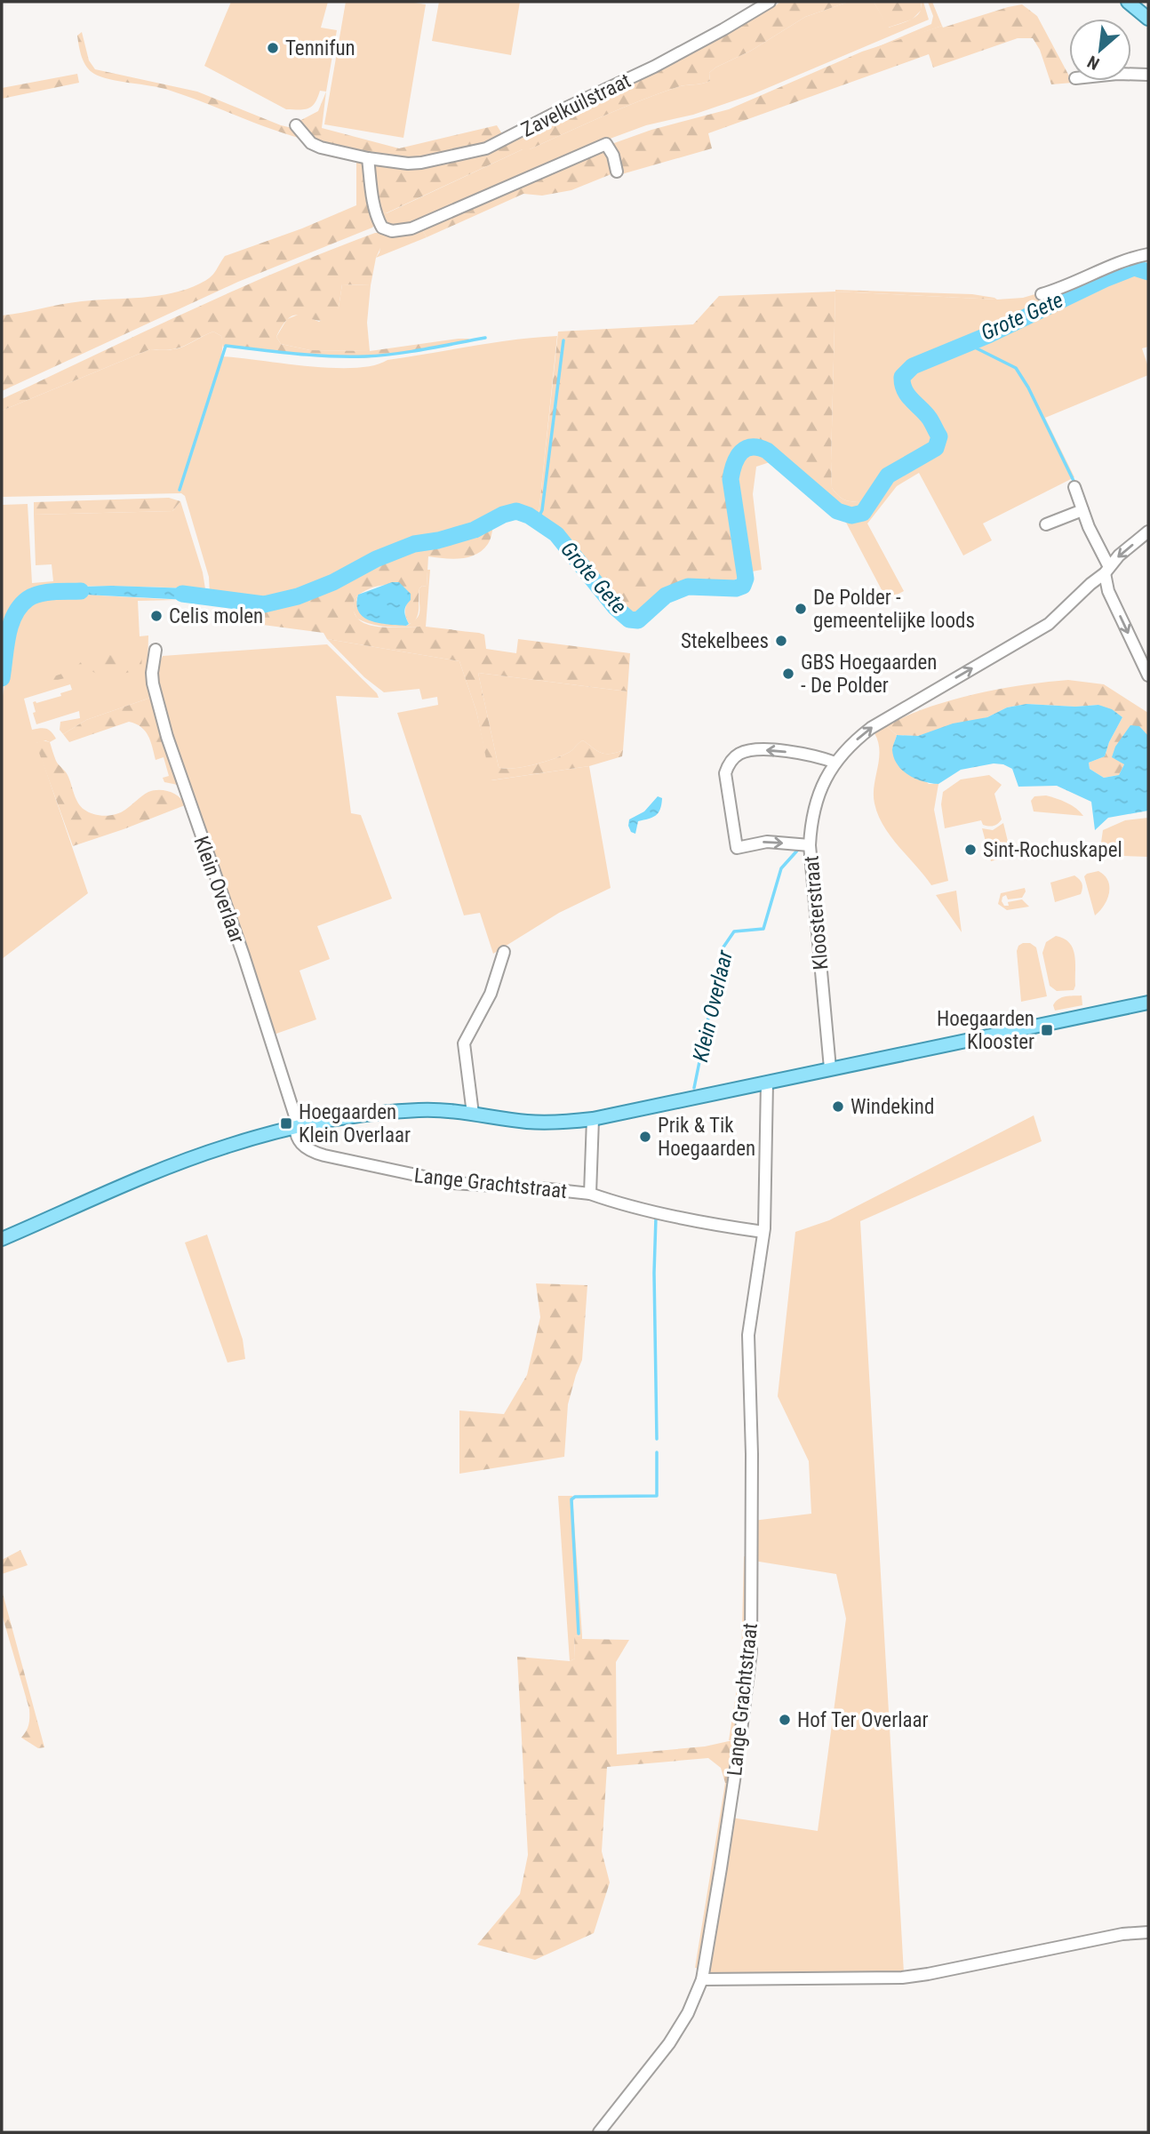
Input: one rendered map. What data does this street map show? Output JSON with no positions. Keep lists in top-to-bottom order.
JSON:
{
  "streets": {
    "street": [
      "Zavelkuilstraat",
      "Klein Overlaar",
      "Kloosterstraat",
      "Lange Grachtstraat"
    ]
  },
  "crossings": [
    ["Klein Overlaar", "Lange Grachtstraat"]
  ],
  "water": ["Grote Gete", "Klein Overlaar"],
  "places": {
    "other": [
      "Tennifun",
      "De Polder - gemeentelijke loods",
      "Celis molen",
      "Stekelbees",
      "GBS Hoegaarden - De Polder",
      "Sint-Rochuskapel",
      "Windekind",
      "Prik & Tik Hoegaarden",
      "Hof Ter Overlaar"
    ],
    "transit": ["Hoegaarden Klooster", "Hoegaarden Klein Overlaar"]
  },
  "north": "bottom left"
}
